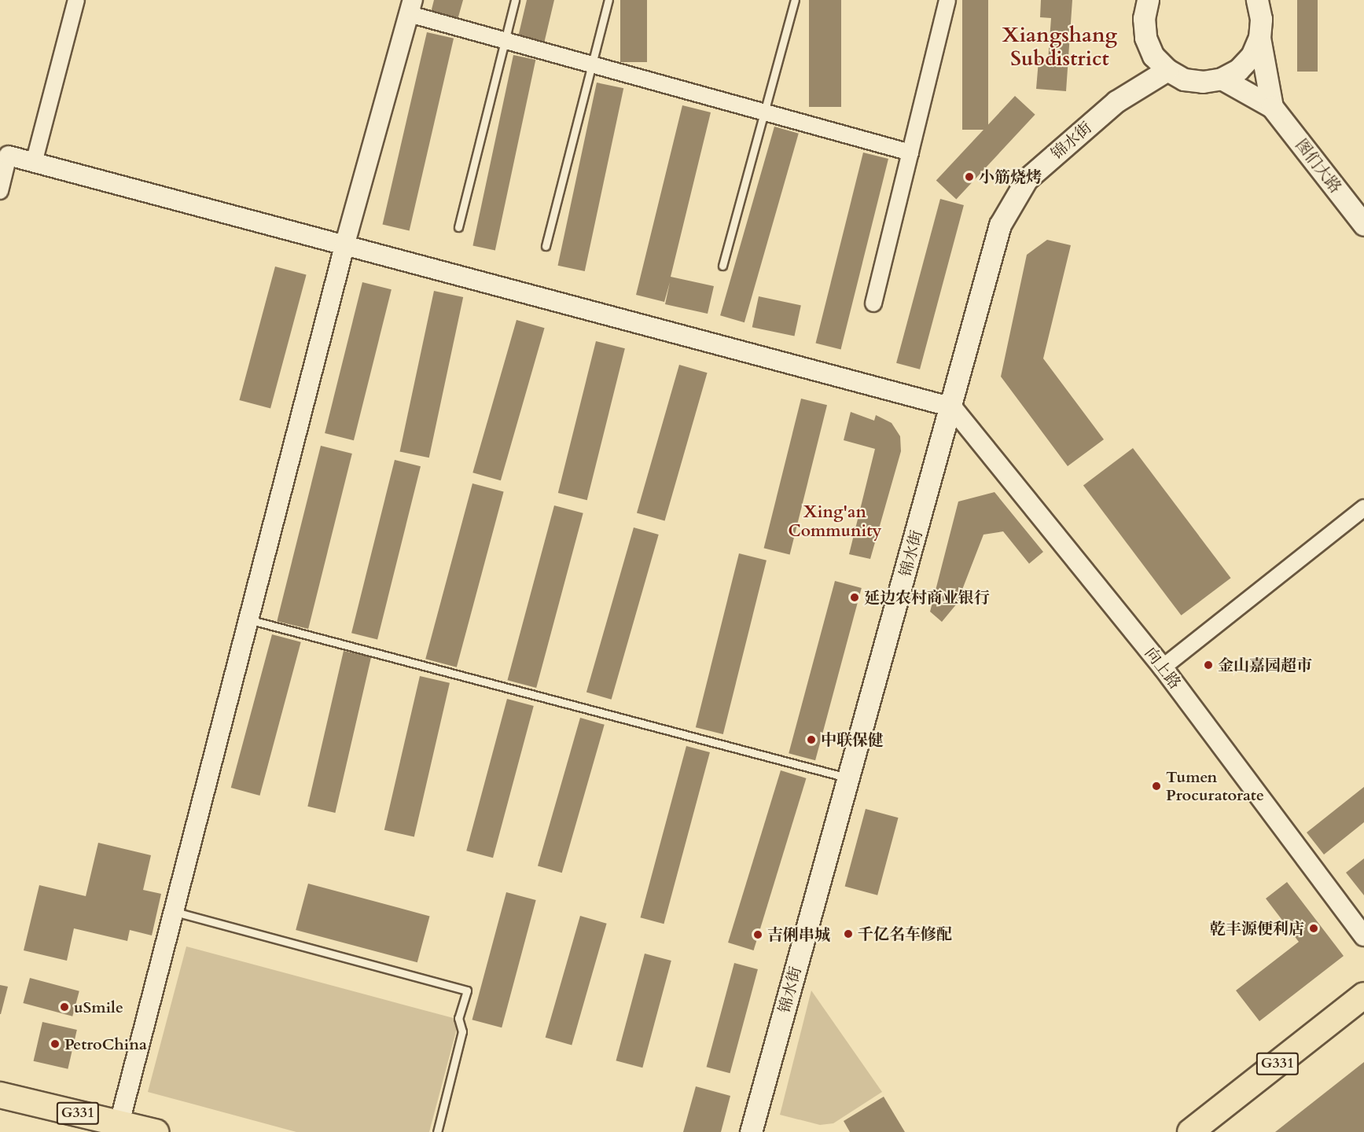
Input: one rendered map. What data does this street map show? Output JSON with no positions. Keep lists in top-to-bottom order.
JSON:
{
  "streets": {
    "highway": ["G331"],
    "main road": ["锦水街", "图们大路"],
    "street": ["向上路"]
  },
  "crossings": [
    ["锦水街", "向上路"]
  ],
  "districts": ["Xiangshang Subdistrict", "Xing'an Community"],
  "places": [
    "小筋烧烤",
    "延边农村商业银行",
    "金山嘉园超市",
    "中联保健",
    "Tumen Procuratorate",
    "乾丰源便利店",
    "千亿名车修配",
    "吉俐串城",
    "uSmile",
    "PetroChina"
  ]
}
